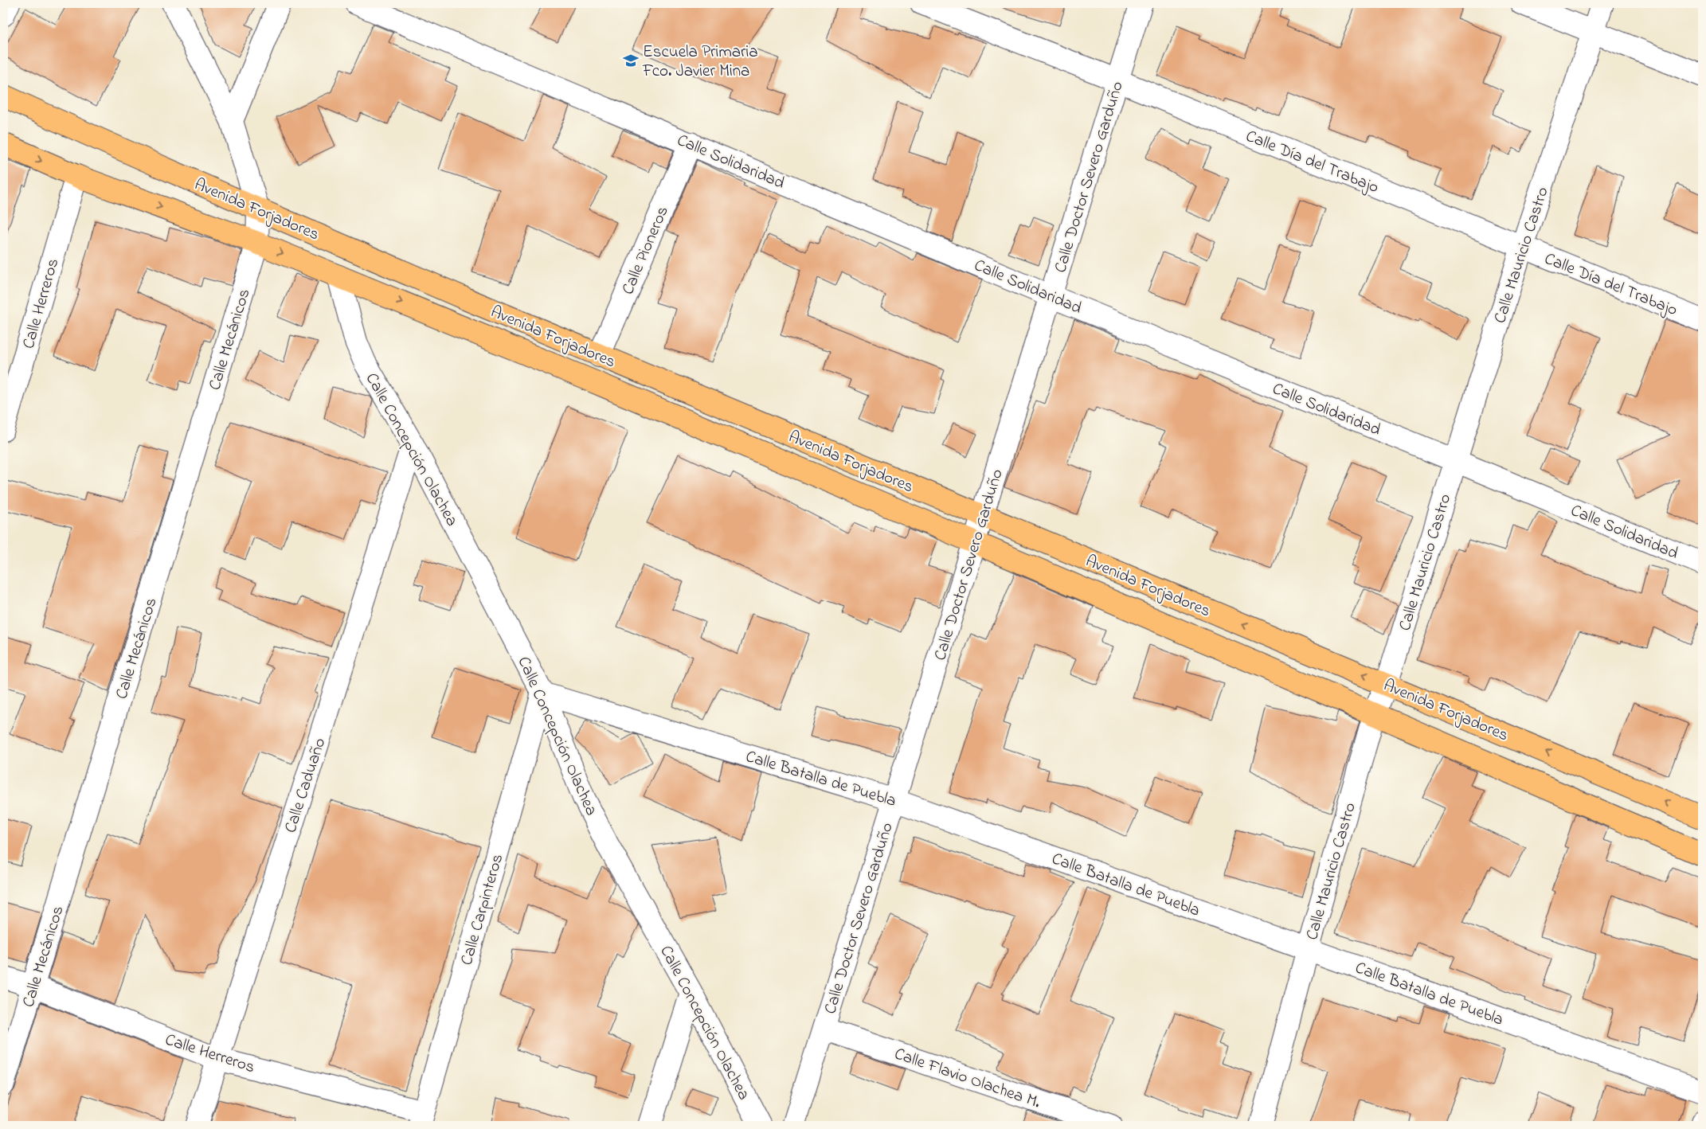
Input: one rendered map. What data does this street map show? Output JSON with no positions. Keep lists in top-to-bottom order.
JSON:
{
  "streets": {
    "main road": ["Avenida Forjadores"],
    "street": [
      "Calle Solidaridad",
      "Calle Día del Trabajo",
      "Calle Doctor Severo Garduño",
      "Calle Pioneros",
      "Calle Mauricio Castro",
      "Calle Herreros",
      "Calle Mecánicos",
      "Calle Concepción Olachea",
      "Calle Batalla de Puebla",
      "Calle Caduaño",
      "Calle Carpinteros",
      "Calle Flavio Olachea M."
    ]
  },
  "crossings": [
    ["Calle Solidaridad", "Calle Doctor Severo Garduño"],
    ["Calle Solidaridad", "Calle Pioneros"],
    ["Calle Solidaridad", "Calle Mauricio Castro"],
    ["Calle Día del Trabajo", "Calle Doctor Severo Garduño"],
    ["Calle Día del Trabajo", "Calle Mauricio Castro"],
    ["Calle Doctor Severo Garduño", "Avenida Forjadores"],
    ["Calle Doctor Severo Garduño", "Calle Batalla de Puebla"],
    ["Calle Doctor Severo Garduño", "Calle Flavio Olachea M."],
    ["Avenida Forjadores", "Calle Pioneros"],
    ["Avenida Forjadores", "Calle Mauricio Castro"],
    ["Avenida Forjadores", "Calle Herreros"],
    ["Avenida Forjadores", "Calle Mecánicos"],
    ["Avenida Forjadores", "Calle Concepción Olachea"],
    ["Calle Mauricio Castro", "Calle Batalla de Puebla"],
    ["Calle Herreros", "Calle Mecánicos"],
    ["Calle Herreros", "Calle Caduaño"],
    ["Calle Herreros", "Calle Carpinteros"],
    ["Calle Concepción Olachea", "Calle Batalla de Puebla"],
    ["Calle Concepción Olachea", "Calle Caduaño"],
    ["Calle Concepción Olachea", "Calle Carpinteros"],
    ["Calle Batalla de Puebla", "Calle Carpinteros"]
  ],
  "places": {
    "school or university": ["Escuela Primaria Fco. Javier Mina"]
  }
}
